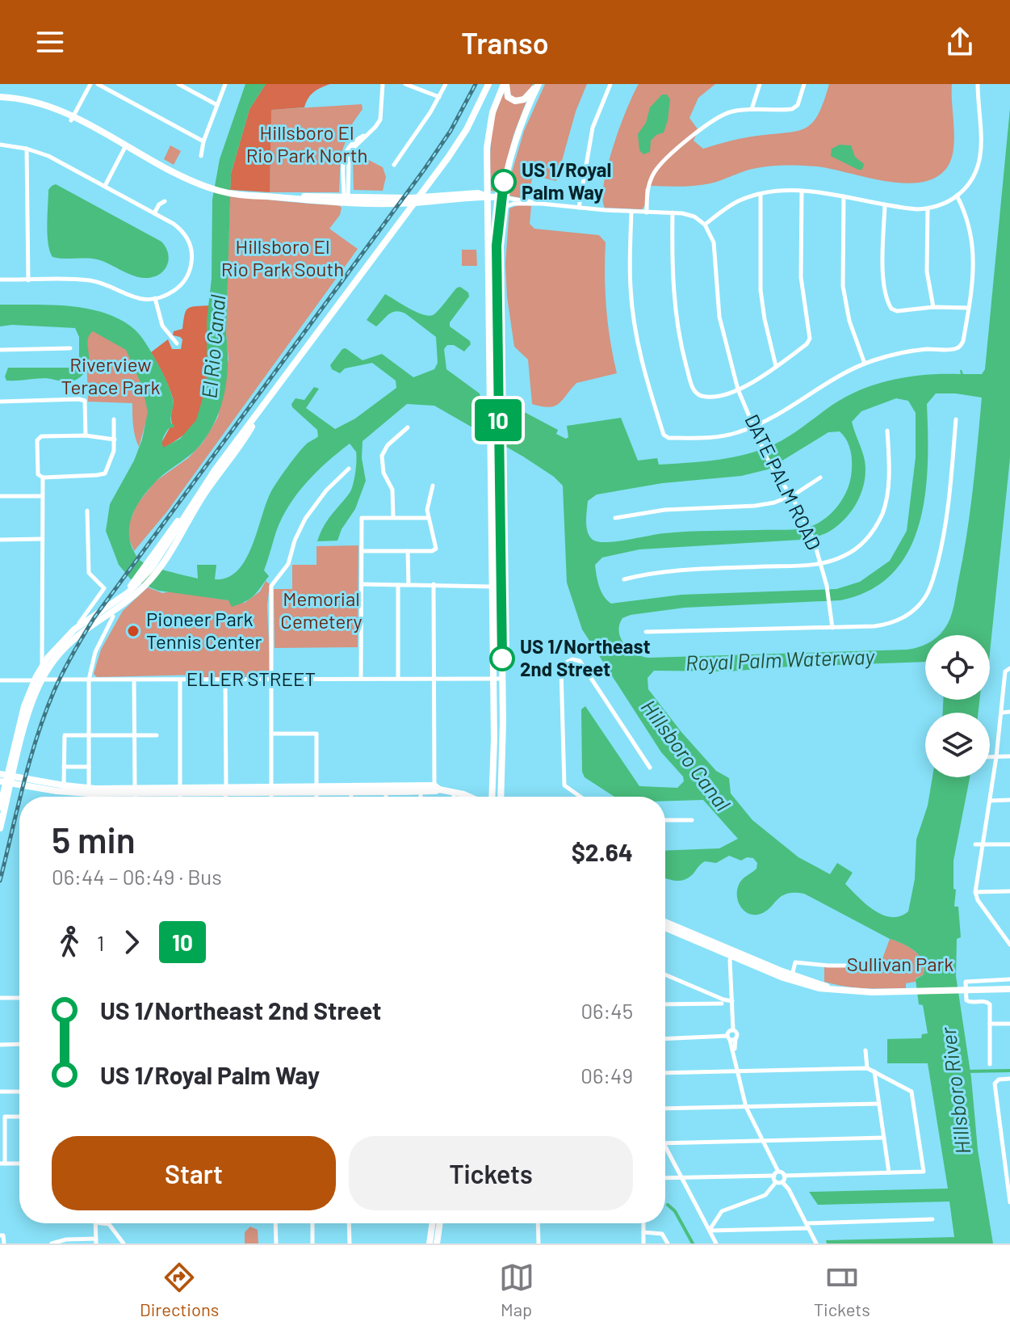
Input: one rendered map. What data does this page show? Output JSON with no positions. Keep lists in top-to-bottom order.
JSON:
{
  "streets": {
    "street": ["DATE PALM ROAD", "ELLER STREET"]
  },
  "water": [
    "El Rio Canal",
    "Royal Palm Waterway",
    "Hillsboro Canal",
    "Hillsboro River"
  ],
  "parks": [
    "Hillsboro El Rio Park North",
    "Hillsboro El Rio Park South",
    "Riverview Terace Park",
    "Memorial Cemetery",
    "Sullivan Park"
  ],
  "places": ["US 1/Royal Palm Way", "Pioneer Park Tennis Center", "US 1/Northeast 2nd Street"],
  "lines": ["bus line 10"],
  "page": {
    "header": "Transo",
    "on_map": "10",
    "heading": ["5 min", "06:44 – 06:49 · Bus", "$2.64"],
    "legs": ["1", "10"],
    "list": [
      {
        "name": "US 1/Northeast 2nd Street",
        "value": "06:45"
      },
      {
        "name": "US 1/Royal Palm Way",
        "value": "06:49"
      }
    ],
    "buttons": ["Start", "Tickets"],
    "tabs": ["Directions", "Map", "Tickets"]
  }
}
